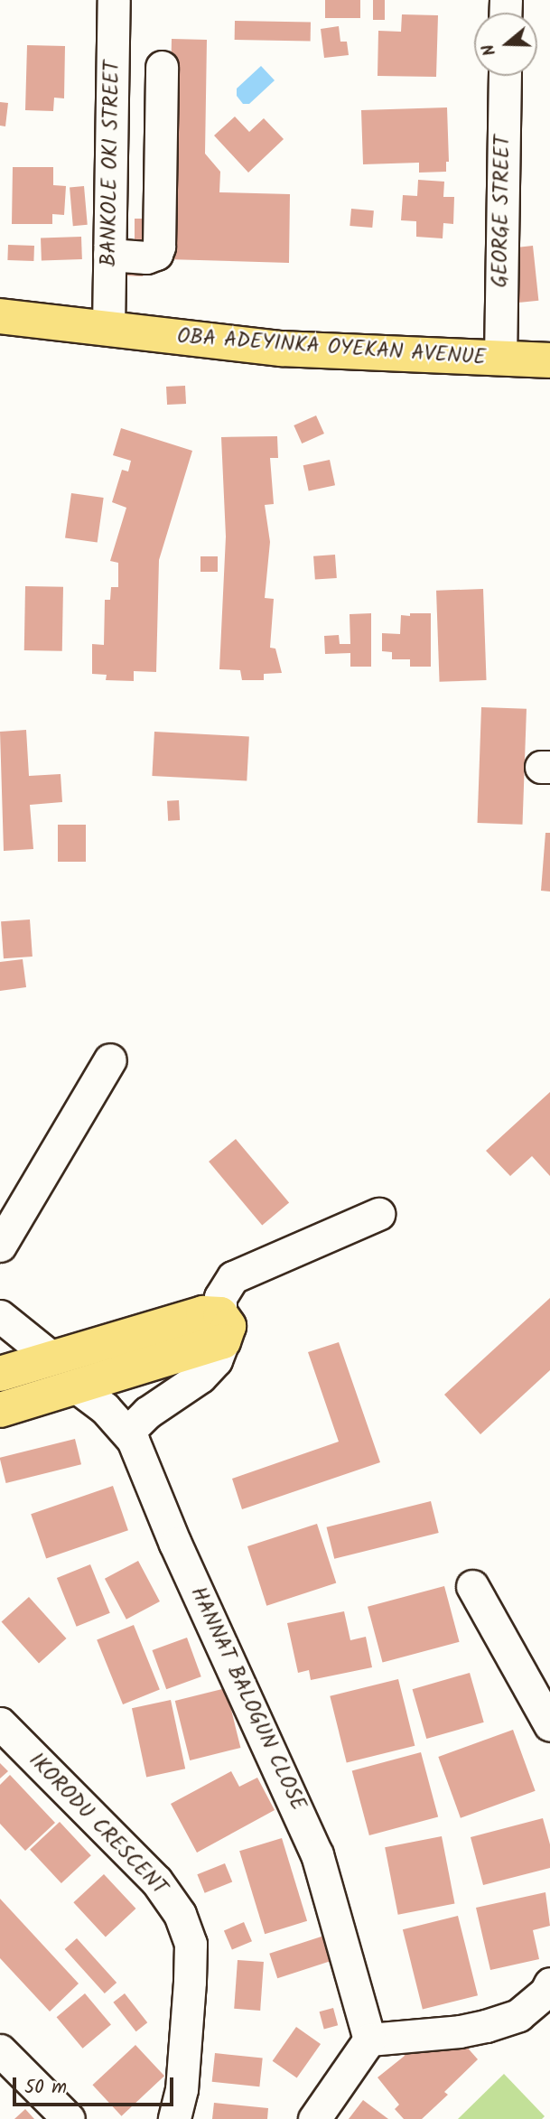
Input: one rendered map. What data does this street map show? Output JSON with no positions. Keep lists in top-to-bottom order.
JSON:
{
  "streets": {
    "main road": ["OBA ADEYINKA OYEKAN AVENUE"],
    "street": [
      "BANKOLE OKI STREET",
      "GEORGE STREET",
      "HANNAT BALOGUN CLOSE",
      "IKORODU CRESCENT"
    ]
  },
  "crossings": [
    ["BANKOLE OKI STREET", "OBA ADEYINKA OYEKAN AVENUE"],
    ["GEORGE STREET", "OBA ADEYINKA OYEKAN AVENUE"]
  ],
  "scale_bar": "50 m",
  "north": "left"
}
